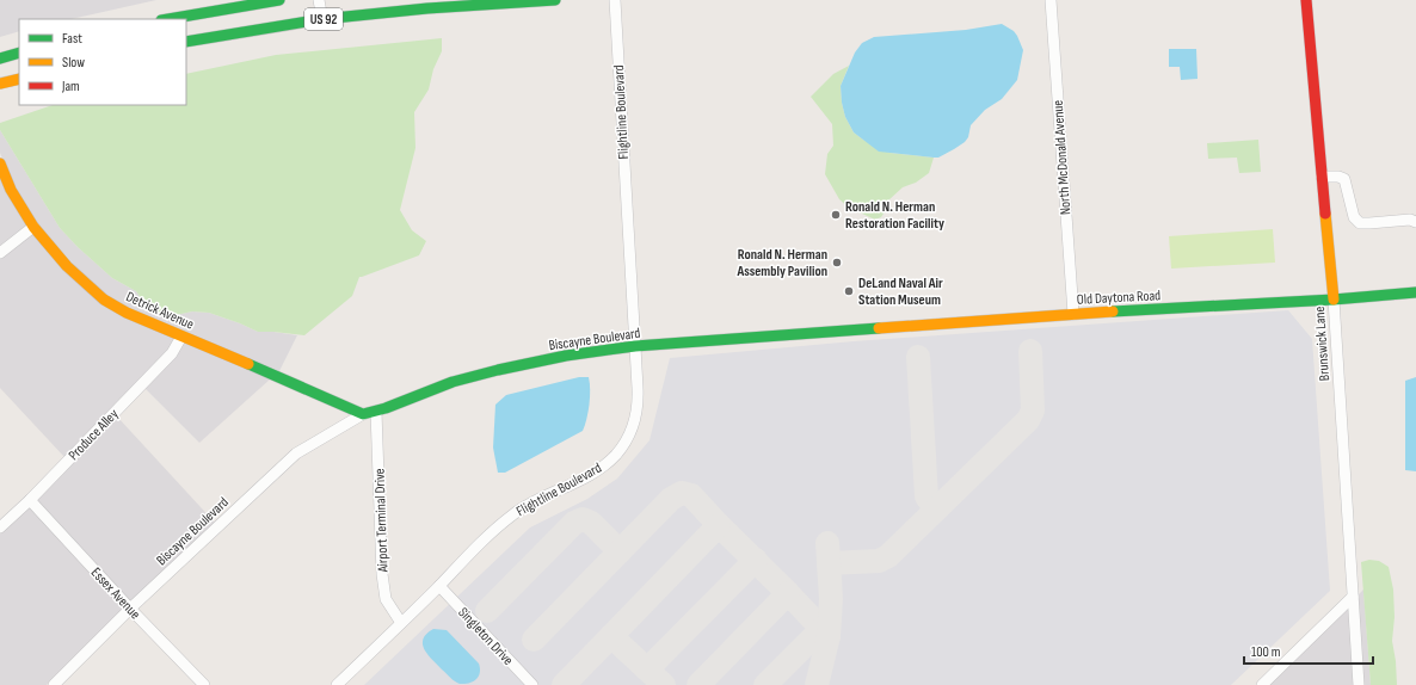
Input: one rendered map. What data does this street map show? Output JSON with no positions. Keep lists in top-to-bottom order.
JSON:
{
  "streets": {
    "street": [
      "US 92",
      "Flightline Boulevard",
      "North McDonald Avenue",
      "Old Daytona Road",
      "Detrick Avenue",
      "Biscayne Boulevard",
      "Brunswick Lane",
      "Produce Alley",
      "Airport Terminal Drive",
      "Essex Avenue",
      "Singleton Drive"
    ]
  },
  "crossings": [
    ["Flightline Boulevard", "Biscayne Boulevard"],
    ["Flightline Boulevard", "Airport Terminal Drive"],
    ["Flightline Boulevard", "Singleton Drive"],
    ["North McDonald Avenue", "Old Daytona Road"],
    ["Old Daytona Road", "Biscayne Boulevard"],
    ["Old Daytona Road", "Brunswick Lane"],
    ["Detrick Avenue", "Biscayne Boulevard"],
    ["Detrick Avenue", "Produce Alley"],
    ["Biscayne Boulevard", "Airport Terminal Drive"],
    ["Biscayne Boulevard", "Essex Avenue"],
    ["Produce Alley", "Essex Avenue"]
  ],
  "places": ["Ronald N. Herman Restoration Facility", "Ronald N. Herman Assembly Pavilion", "DeLand Naval Air Station Museum"],
  "legend": ["Fast", "Slow", "Jam"],
  "scale_bar": "100 m"
}
